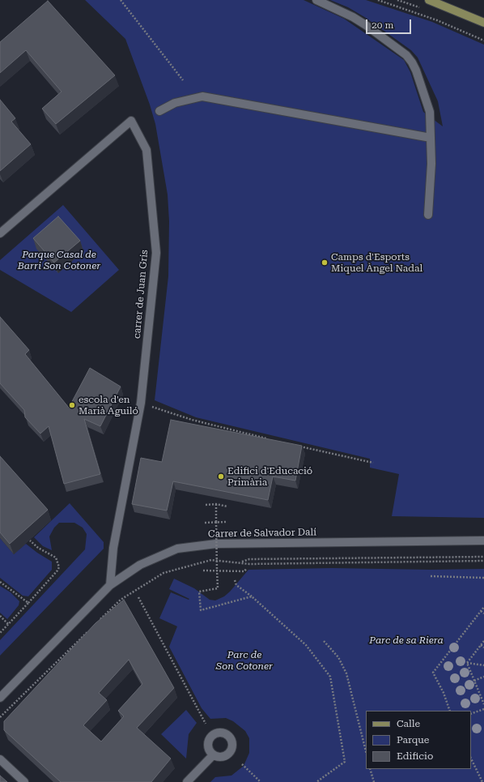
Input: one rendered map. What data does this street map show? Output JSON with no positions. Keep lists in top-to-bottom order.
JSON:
{
  "streets": {
    "street": ["carrer de Juan Gris", "Carrer de Salvador Dalí"]
  },
  "crossings": [
    ["carrer de Juan Gris", "Carrer de Salvador Dalí"]
  ],
  "parks": ["Parque Casal de Barri Son Cotoner", "Parc de sa Riera", "Parc de Son Cotoner"],
  "places": ["Camps d'Esports Miquel Àngel Nadal", "escola d'en Marià Aguiló", "Edifici d'Educació Primària"],
  "legend": ["Calle", "Parque", "Edificio"],
  "scale_bar": "20 m"
}
